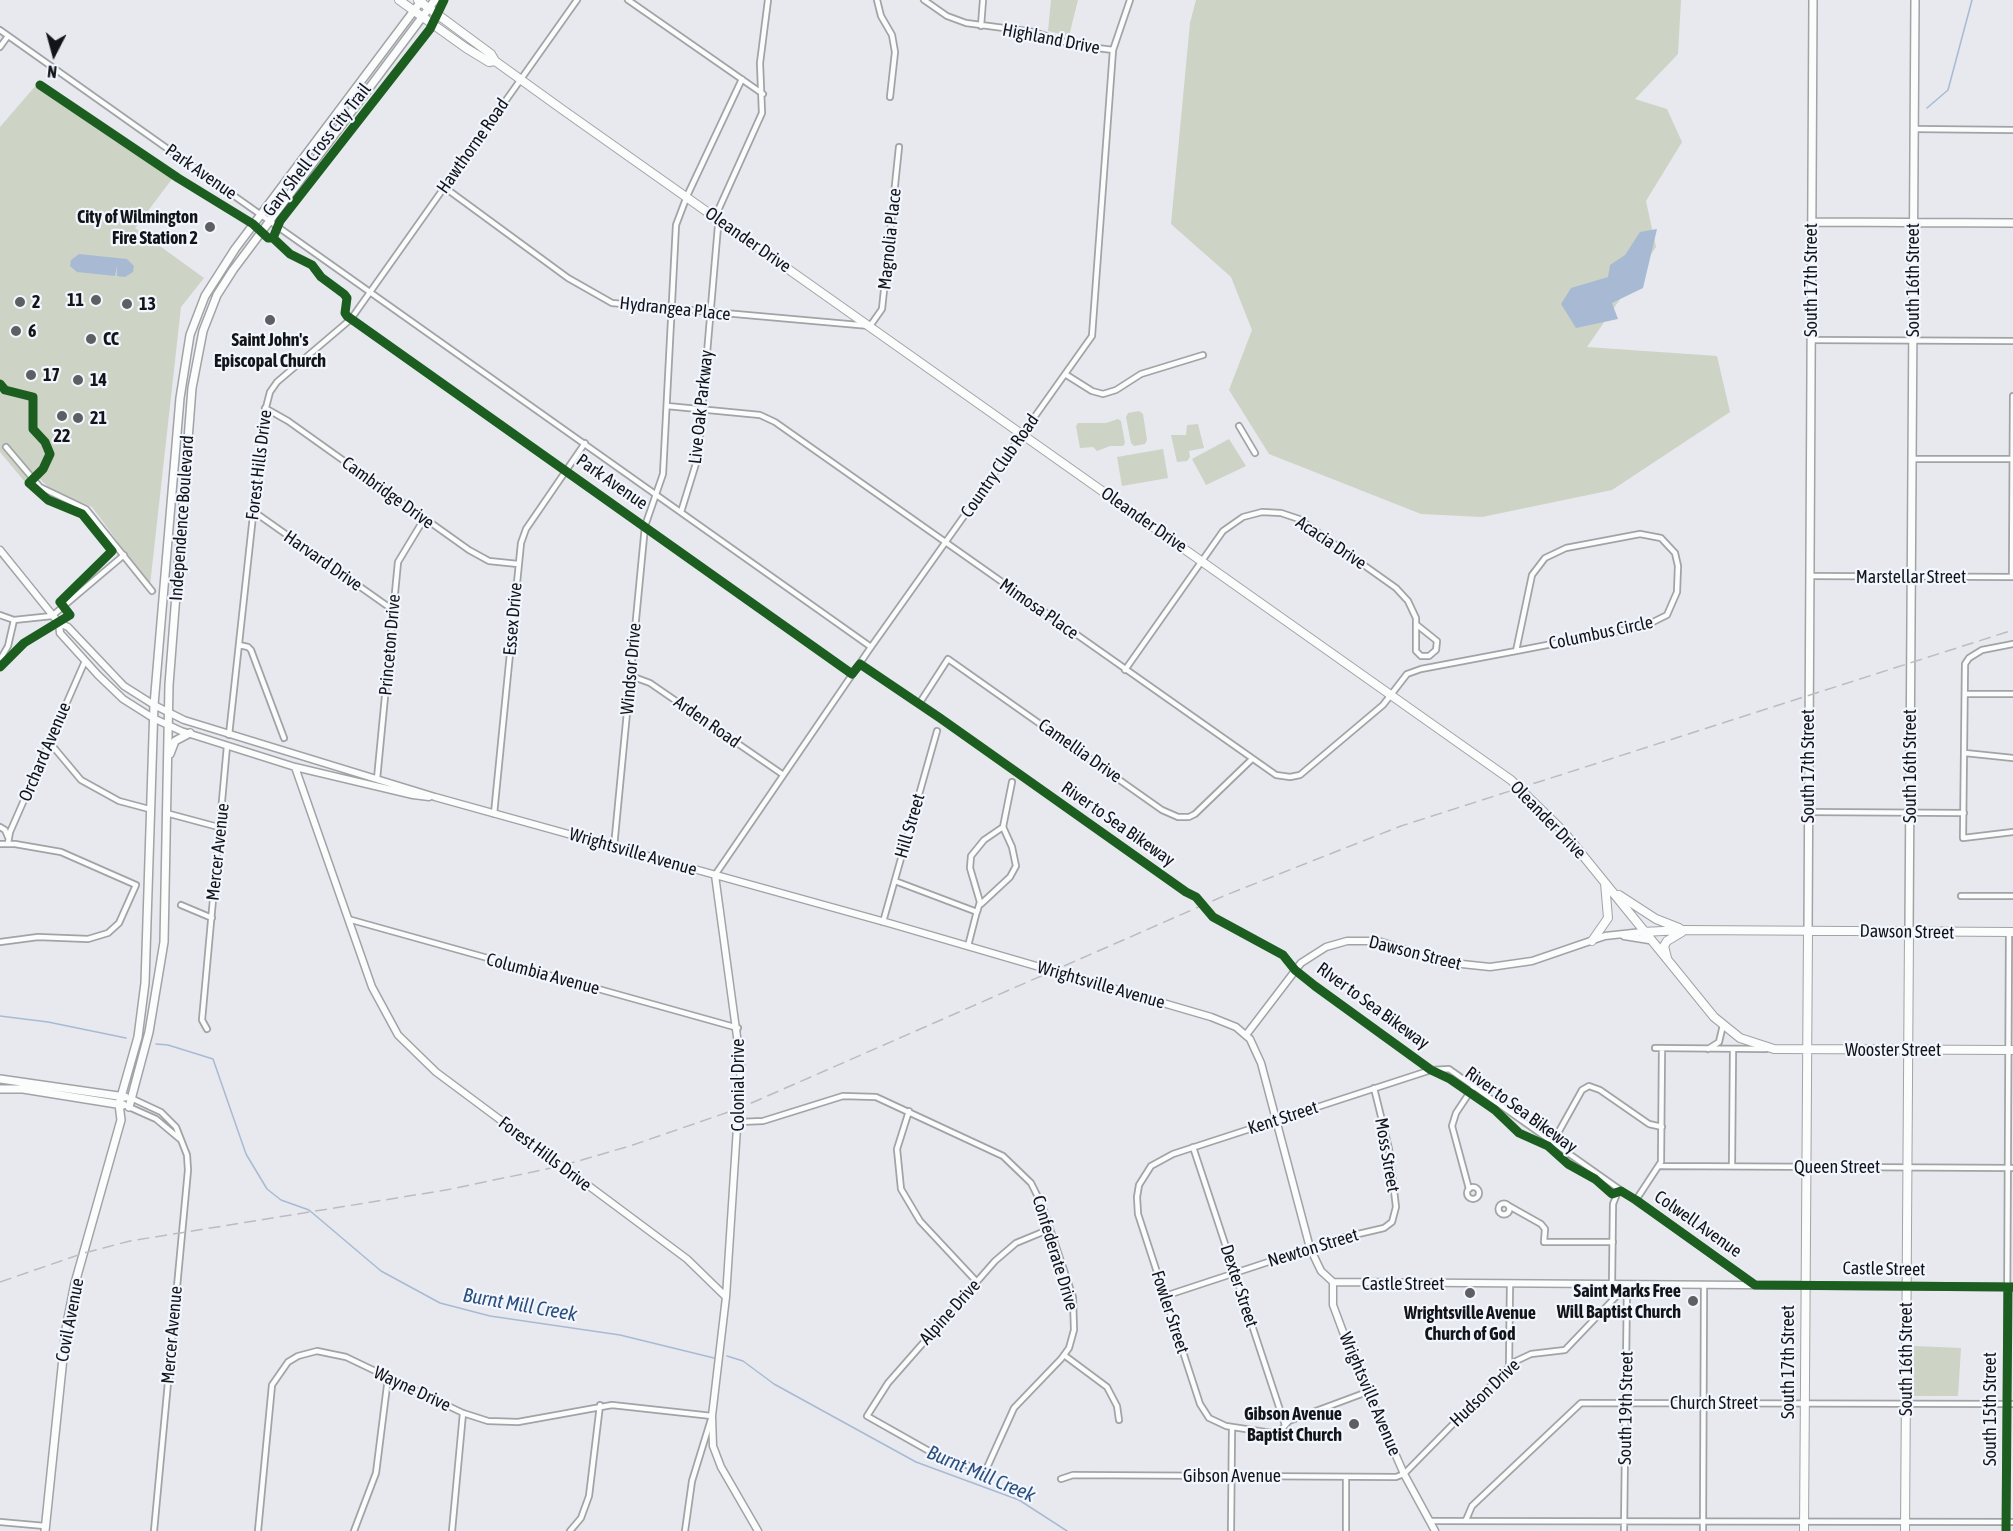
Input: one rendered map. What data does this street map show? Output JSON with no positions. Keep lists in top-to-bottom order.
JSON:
{
  "streets": {
    "main road": [
      "Oleander Drive",
      "South 17th Street",
      "South 16th Street",
      "Independence Boulevard",
      "Dawson Street",
      "Wooster Street",
      "Covil Avenue"
    ],
    "street": [
      "Highland Drive",
      "Hawthorne Road",
      "Park Avenue",
      "Magnolia Place",
      "Hydrangea Place",
      "Live Oak Parkway",
      "Forest Hills Drive",
      "Country Club Road",
      "Cambridge Drive",
      "Acacia Drive",
      "Harvard Drive",
      "Marstellar Street",
      "Mimosa Place",
      "Essex Drive",
      "Columbus Circle",
      "Princeton Drive",
      "Windsor Drive",
      "Arden Road",
      "Camellia Drive",
      "Orchard Avenue",
      "Hill Street",
      "Mercer Avenue",
      "Wrightsville Avenue",
      "Columbia Avenue",
      "Colonial Drive",
      "Kent Street",
      "Moss Street",
      "Queen Street",
      "Colwell Avenue",
      "Newton Street",
      "Confederate Drive",
      "Castle Street",
      "Dexter Street",
      "Alpine Drive",
      "Fowler Street",
      "Wayne Drive",
      "Hudson Drive",
      "Church Street",
      "South 19th Street",
      "South 15th Street",
      "Gibson Avenue"
    ],
    "cycle path": ["Gary Shell Cross City Trail", "River to Sea Bikeway"]
  },
  "crossings": [
    ["Highland Drive", "Country Club Road"],
    ["Hawthorne Road", "Park Avenue"],
    ["Hawthorne Road", "Oleander Drive"],
    ["Hawthorne Road", "Hydrangea Place"],
    ["Hawthorne Road", "Forest Hills Drive"],
    ["Park Avenue", "Live Oak Parkway"],
    ["Park Avenue", "Forest Hills Drive"],
    ["Park Avenue", "Country Club Road"],
    ["Park Avenue", "Independence Boulevard"],
    ["Park Avenue", "Essex Drive"],
    ["Park Avenue", "Windsor Drive"],
    ["Magnolia Place", "Oleander Drive"],
    ["Magnolia Place", "Hydrangea Place"],
    ["Oleander Drive", "Hydrangea Place"],
    ["Oleander Drive", "Live Oak Parkway"],
    ["Oleander Drive", "Country Club Road"],
    ["Oleander Drive", "Independence Boulevard"],
    ["Oleander Drive", "Acacia Drive"],
    ["Oleander Drive", "Mimosa Place"],
    ["Oleander Drive", "Columbus Circle"],
    ["Oleander Drive", "Dawson Street"],
    ["Oleander Drive", "Wooster Street"],
    ["South 17th Street", "Marstellar Street"],
    ["South 17th Street", "Dawson Street"],
    ["South 17th Street", "Wooster Street"],
    ["South 17th Street", "Queen Street"],
    ["South 17th Street", "Castle Street"],
    ["South 17th Street", "Church Street"],
    ["South 16th Street", "Marstellar Street"],
    ["South 16th Street", "Dawson Street"],
    ["South 16th Street", "Wooster Street"],
    ["South 16th Street", "Queen Street"],
    ["South 16th Street", "Castle Street"],
    ["South 16th Street", "Church Street"],
    ["Hydrangea Place", "Live Oak Parkway"],
    ["Live Oak Parkway", "Mimosa Place"],
    ["Live Oak Parkway", "Windsor Drive"],
    ["Forest Hills Drive", "Cambridge Drive"],
    ["Forest Hills Drive", "Harvard Drive"],
    ["Forest Hills Drive", "Wrightsville Avenue"],
    ["Forest Hills Drive", "Columbia Avenue"],
    ["Forest Hills Drive", "Colonial Drive"],
    ["Country Club Road", "Mimosa Place"],
    ["Country Club Road", "Arden Road"],
    ["Country Club Road", "Camellia Drive"],
    ["Country Club Road", "Wrightsville Avenue"],
    ["Country Club Road", "Colonial Drive"],
    ["Cambridge Drive", "Essex Drive"],
    ["Cambridge Drive", "Princeton Drive"],
    ["Independence Boulevard", "Mercer Avenue"],
    ["Independence Boulevard", "Wrightsville Avenue"],
    ["Acacia Drive", "Mimosa Place"],
    ["Harvard Drive", "Princeton Drive"],
    ["Mimosa Place", "Columbus Circle"],
    ["Mimosa Place", "Camellia Drive"],
    ["Essex Drive", "Wrightsville Avenue"],
    ["Princeton Drive", "Wrightsville Avenue"],
    ["Windsor Drive", "Arden Road"],
    ["Windsor Drive", "Wrightsville Avenue"],
    ["Orchard Avenue", "Wrightsville Avenue"],
    ["Hill Street", "Wrightsville Avenue"],
    ["Mercer Avenue", "Wrightsville Avenue"],
    ["Wrightsville Avenue", "Dawson Street"],
    ["Wrightsville Avenue", "Colonial Drive"],
    ["Wrightsville Avenue", "Castle Street"],
    ["Wrightsville Avenue", "Fowler Street"],
    ["Wrightsville Avenue", "Hudson Drive"],
    ["Wrightsville Avenue", "Gibson Avenue"],
    ["Dawson Street", "South 15th Street"],
    ["Columbia Avenue", "Colonial Drive"],
    ["Wooster Street", "South 15th Street"],
    ["Colonial Drive", "Confederate Drive"],
    ["Kent Street", "Moss Street"],
    ["Kent Street", "Colwell Avenue"],
    ["Kent Street", "Dexter Street"],
    ["Kent Street", "Fowler Street"],
    ["Moss Street", "Newton Street"],
    ["Queen Street", "South 15th Street"],
    ["Colwell Avenue", "Castle Street"],
    ["Newton Street", "Dexter Street"],
    ["Newton Street", "Fowler Street"],
    ["Confederate Drive", "Alpine Drive"],
    ["Castle Street", "Hudson Drive"],
    ["Castle Street", "South 19th Street"],
    ["Castle Street", "South 15th Street"],
    ["Dexter Street", "Fowler Street"],
    ["Hudson Drive", "South 19th Street"],
    ["Hudson Drive", "Gibson Avenue"],
    ["Church Street", "South 19th Street"],
    ["Church Street", "South 15th Street"]
  ],
  "water": ["Burnt Mill Creek"],
  "places": [
    "City of Wilmington Fire Station 2",
    "11",
    "2",
    "13",
    "Saint John's Episcopal Church",
    "6",
    "CC",
    "17",
    "14",
    "22",
    "21",
    "Wrightsville Avenue Church of God",
    "Saint Marks Free Will Baptist Church",
    "Gibson Avenue Baptist Church"
  ],
  "north": "bottom"
}
